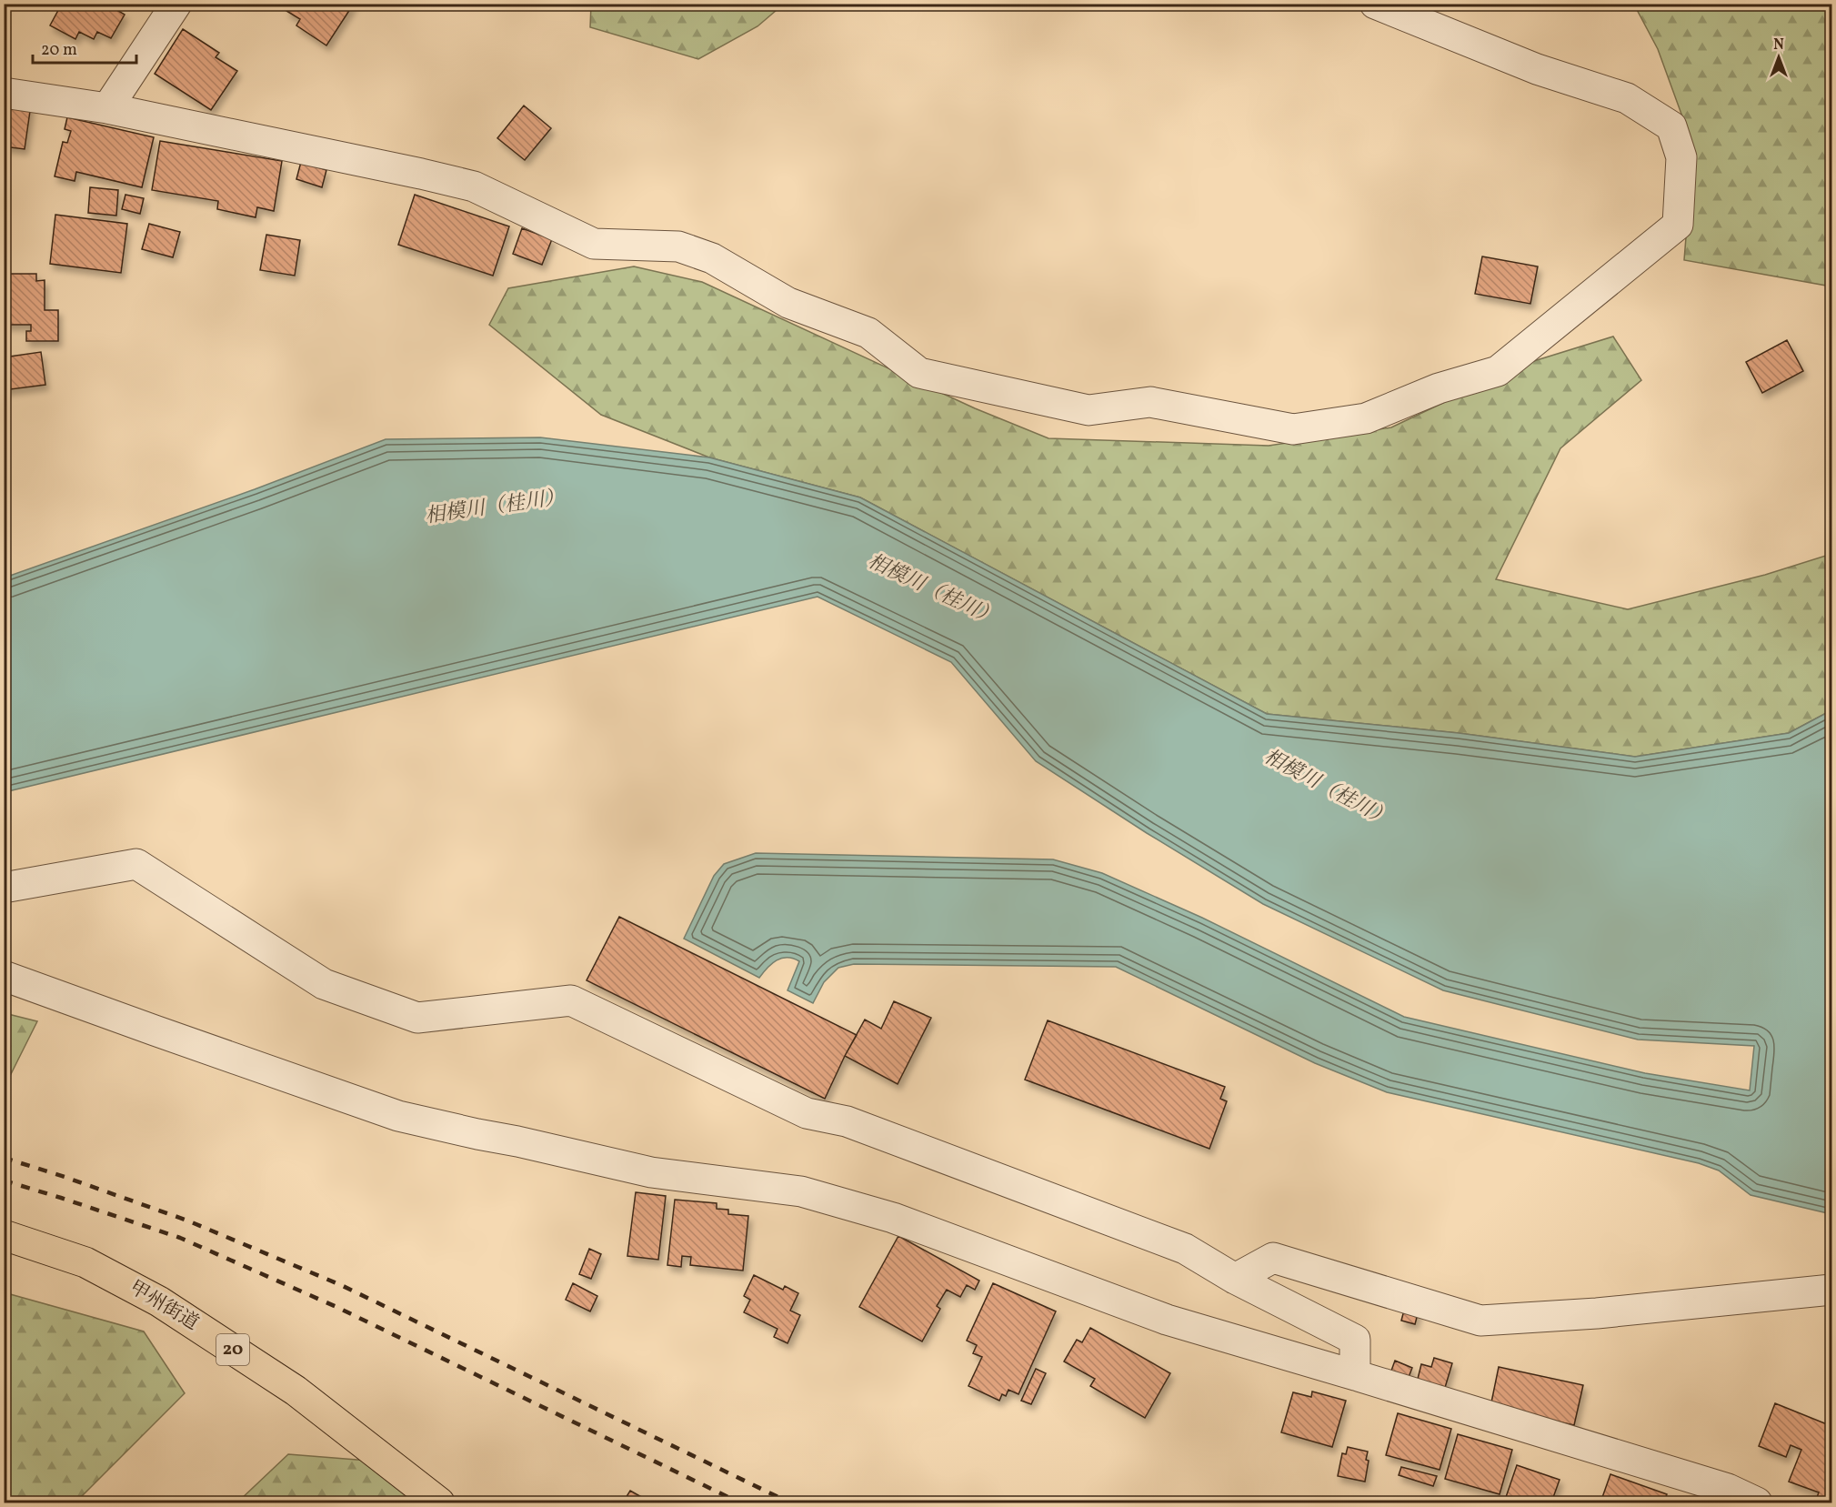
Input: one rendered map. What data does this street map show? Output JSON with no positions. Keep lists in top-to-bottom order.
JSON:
{
  "streets": {
    "highway": ["甲州街道", "20"]
  },
  "water": ["相模川（桂川）"],
  "scale_bar": "20 m",
  "north": "top"
}
